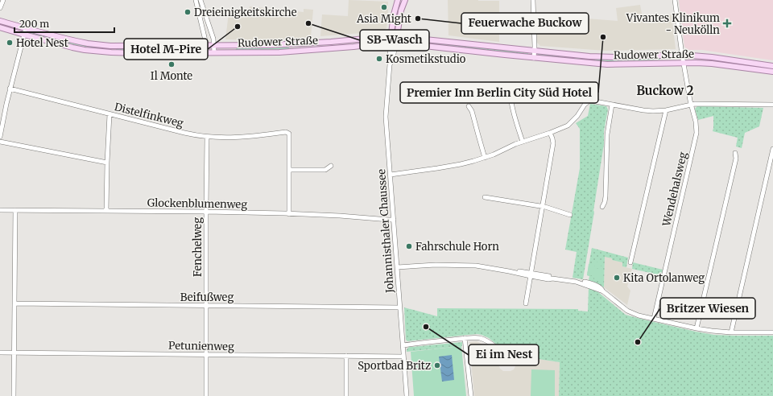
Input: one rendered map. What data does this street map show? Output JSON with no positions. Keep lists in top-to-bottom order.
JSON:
{
  "streets": {
    "main road": ["Rudower Straße", "Johannisthaler Chaussee"],
    "street": [
      "Distelfinkweg",
      "Wendehalsweg",
      "Glockenblumenweg",
      "Fenchelweg",
      "Beifußweg",
      "Petunienweg"
    ]
  },
  "crossings": [
    ["Rudower Straße", "Wendehalsweg"],
    ["Rudower Straße", "Johannisthaler Chaussee"],
    ["Distelfinkweg", "Fenchelweg"],
    ["Glockenblumenweg", "Johannisthaler Chaussee"],
    ["Glockenblumenweg", "Fenchelweg"],
    ["Johannisthaler Chaussee", "Beifußweg"],
    ["Johannisthaler Chaussee", "Petunienweg"],
    ["Fenchelweg", "Beifußweg"],
    ["Fenchelweg", "Petunienweg"]
  ],
  "districts": ["Buckow 2"],
  "places": {
    "other": [
      "Asia Might",
      "Dreieinigkeitskirche",
      "Feuerwache Buckow",
      "SB-Wasch",
      "Hotel M-Pire",
      "Premier Inn Berlin City Süd Hotel",
      "Hotel Nest",
      "Kosmetikstudio",
      "Il Monte",
      "Fahrschule Horn",
      "Kita Ortolanweg",
      "Ei im Nest",
      "Britzer Wiesen",
      "Sportbad Britz"
    ],
    "health": ["Vivantes Klinikum - Neukölln"]
  },
  "scale_bar": "200 m"
}
